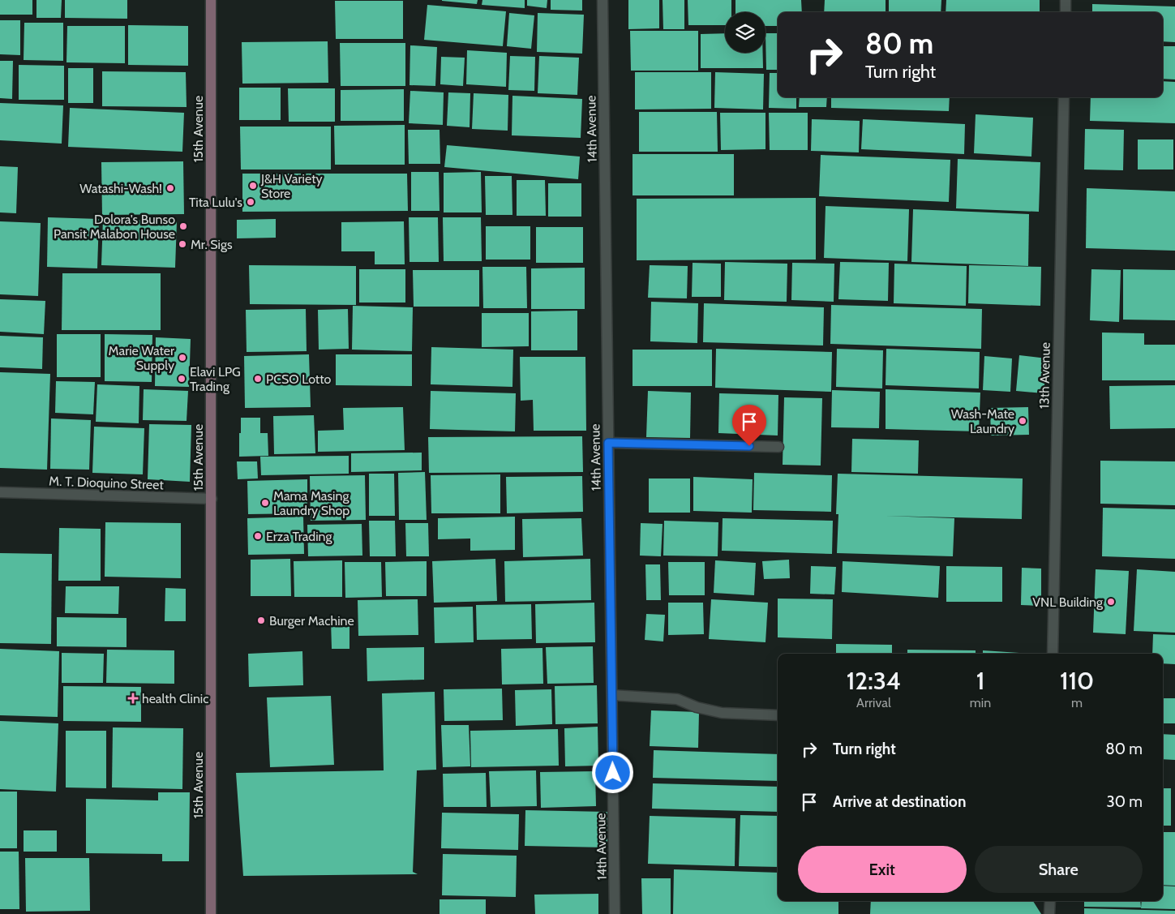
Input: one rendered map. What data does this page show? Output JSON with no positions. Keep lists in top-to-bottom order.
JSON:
{
  "streets": {
    "main road": ["15th Avenue"],
    "street": ["14th Avenue", "13th Avenue", "M. T. Dioquino Street"]
  },
  "crossings": [
    ["15th Avenue", "M. T. Dioquino Street"]
  ],
  "places": {
    "other": [
      "J&H Variety Store",
      "Watashi-Wash!",
      "Tita Lulu's",
      "Dolora's Bunso Pansit Malabon House",
      "Mr. Sigs",
      "Marie Water Supply",
      "Elavi LPG Trading",
      "PCSO Lotto",
      "Wash-Mate Laundry",
      "Mama Masing Laundry Shop",
      "Erza Trading",
      "VNL Building",
      "Burger Machine"
    ],
    "health": ["health Clinic"]
  },
  "page": {
    "turn": ["80 m", "Turn right"],
    "eta": [
      "12:34",
      "Arrival",
      "1",
      "min",
      "110",
      "m"
    ],
    "list": [
      {
        "name": "Turn right",
        "value": "80 m"
      },
      {
        "name": "Arrive at destination",
        "value": "30 m"
      }
    ],
    "buttons": ["Exit", "Share"]
  }
}
